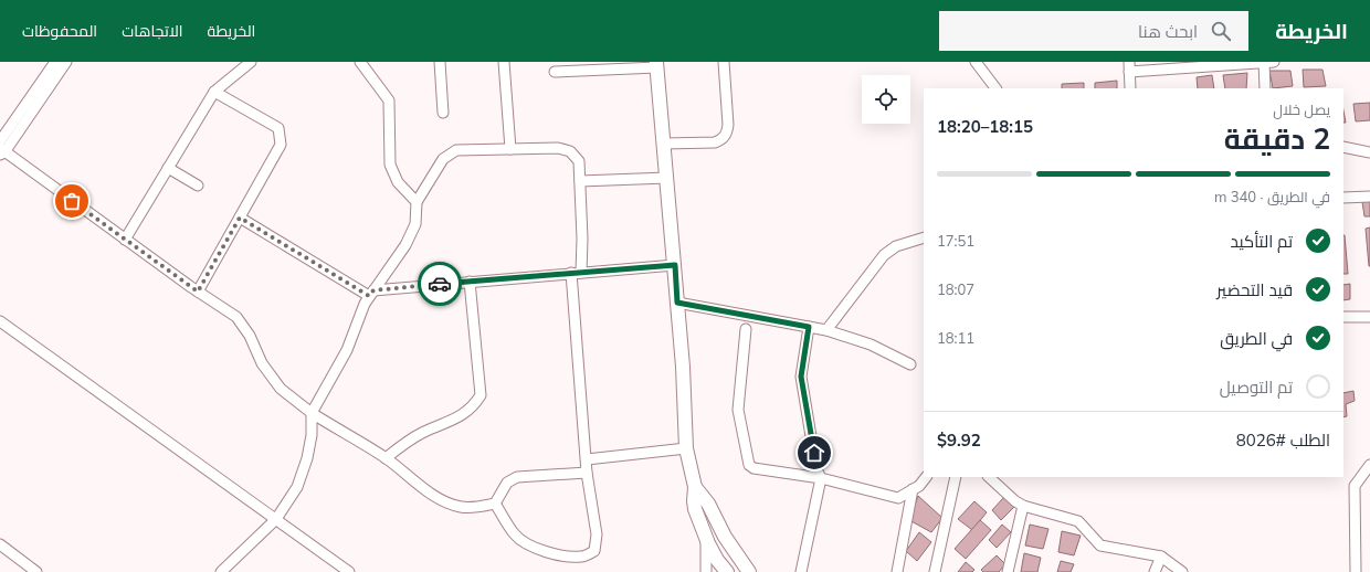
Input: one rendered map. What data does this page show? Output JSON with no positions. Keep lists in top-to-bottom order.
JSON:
{
  "page": {
    "header": "الخريطة",
    "search": "ابحث هنا",
    "nav": ["الخريطة", "الاتجاهات", "المحفوظات"],
    "heading": ["2 دقيقة", "يصل خلال", "18:15–18:20"],
    "panel": ["الطلب #8026", "$9.92"],
    "bar": "في الطريق · 340 m",
    "list": [
      ["تم التأكيد", "17:51"],
      ["قيد التحضير", "18:07"],
      ["في الطريق", "18:11"],
      "تم التوصيل"
    ]
  }
}
